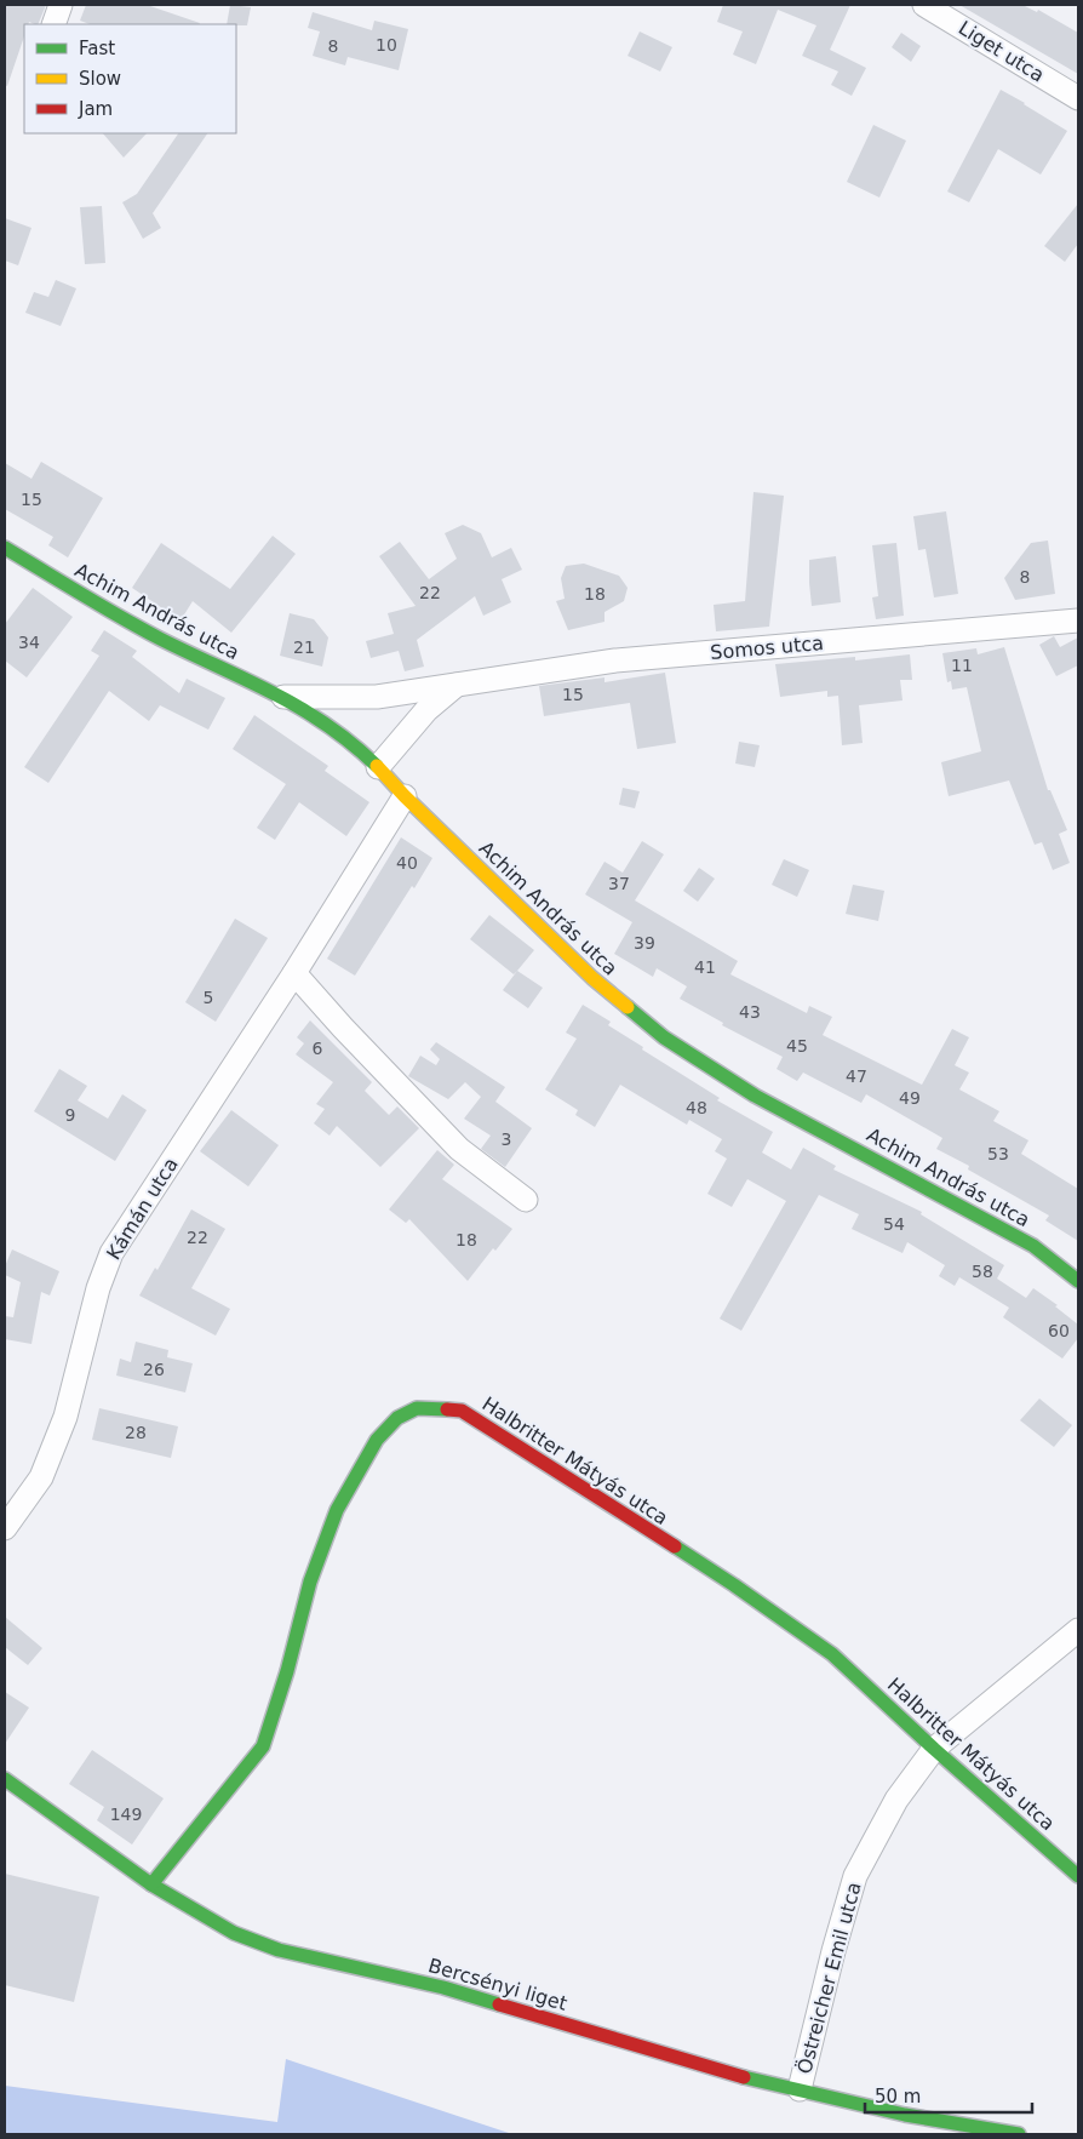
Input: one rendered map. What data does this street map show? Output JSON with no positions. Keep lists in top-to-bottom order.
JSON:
{
  "streets": {
    "street": [
      "Liget utca",
      "Achim András utca",
      "Somos utca",
      "Kámán utca",
      "Halbritter Mátyás utca",
      "Östreicher Emil utca",
      "Bercsényi liget"
    ]
  },
  "crossings": [
    ["Achim András utca", "Somos utca"],
    ["Achim András utca", "Kámán utca"],
    ["Halbritter Mátyás utca", "Östreicher Emil utca"],
    ["Halbritter Mátyás utca", "Bercsényi liget"],
    ["Östreicher Emil utca", "Bercsényi liget"]
  ],
  "house_numbers": [
    "10",
    "8",
    "15",
    "8",
    "22",
    "18",
    "34",
    "21",
    "11",
    "15",
    "40",
    "37",
    "39",
    "41",
    "5",
    "43",
    "45",
    "6",
    "47",
    "49",
    "48",
    "9",
    "3",
    "53",
    "54",
    "22",
    "18",
    "58",
    "60",
    "26",
    "28",
    "149"
  ],
  "legend": ["Fast", "Slow", "Jam"],
  "scale_bar": "50 m"
}
